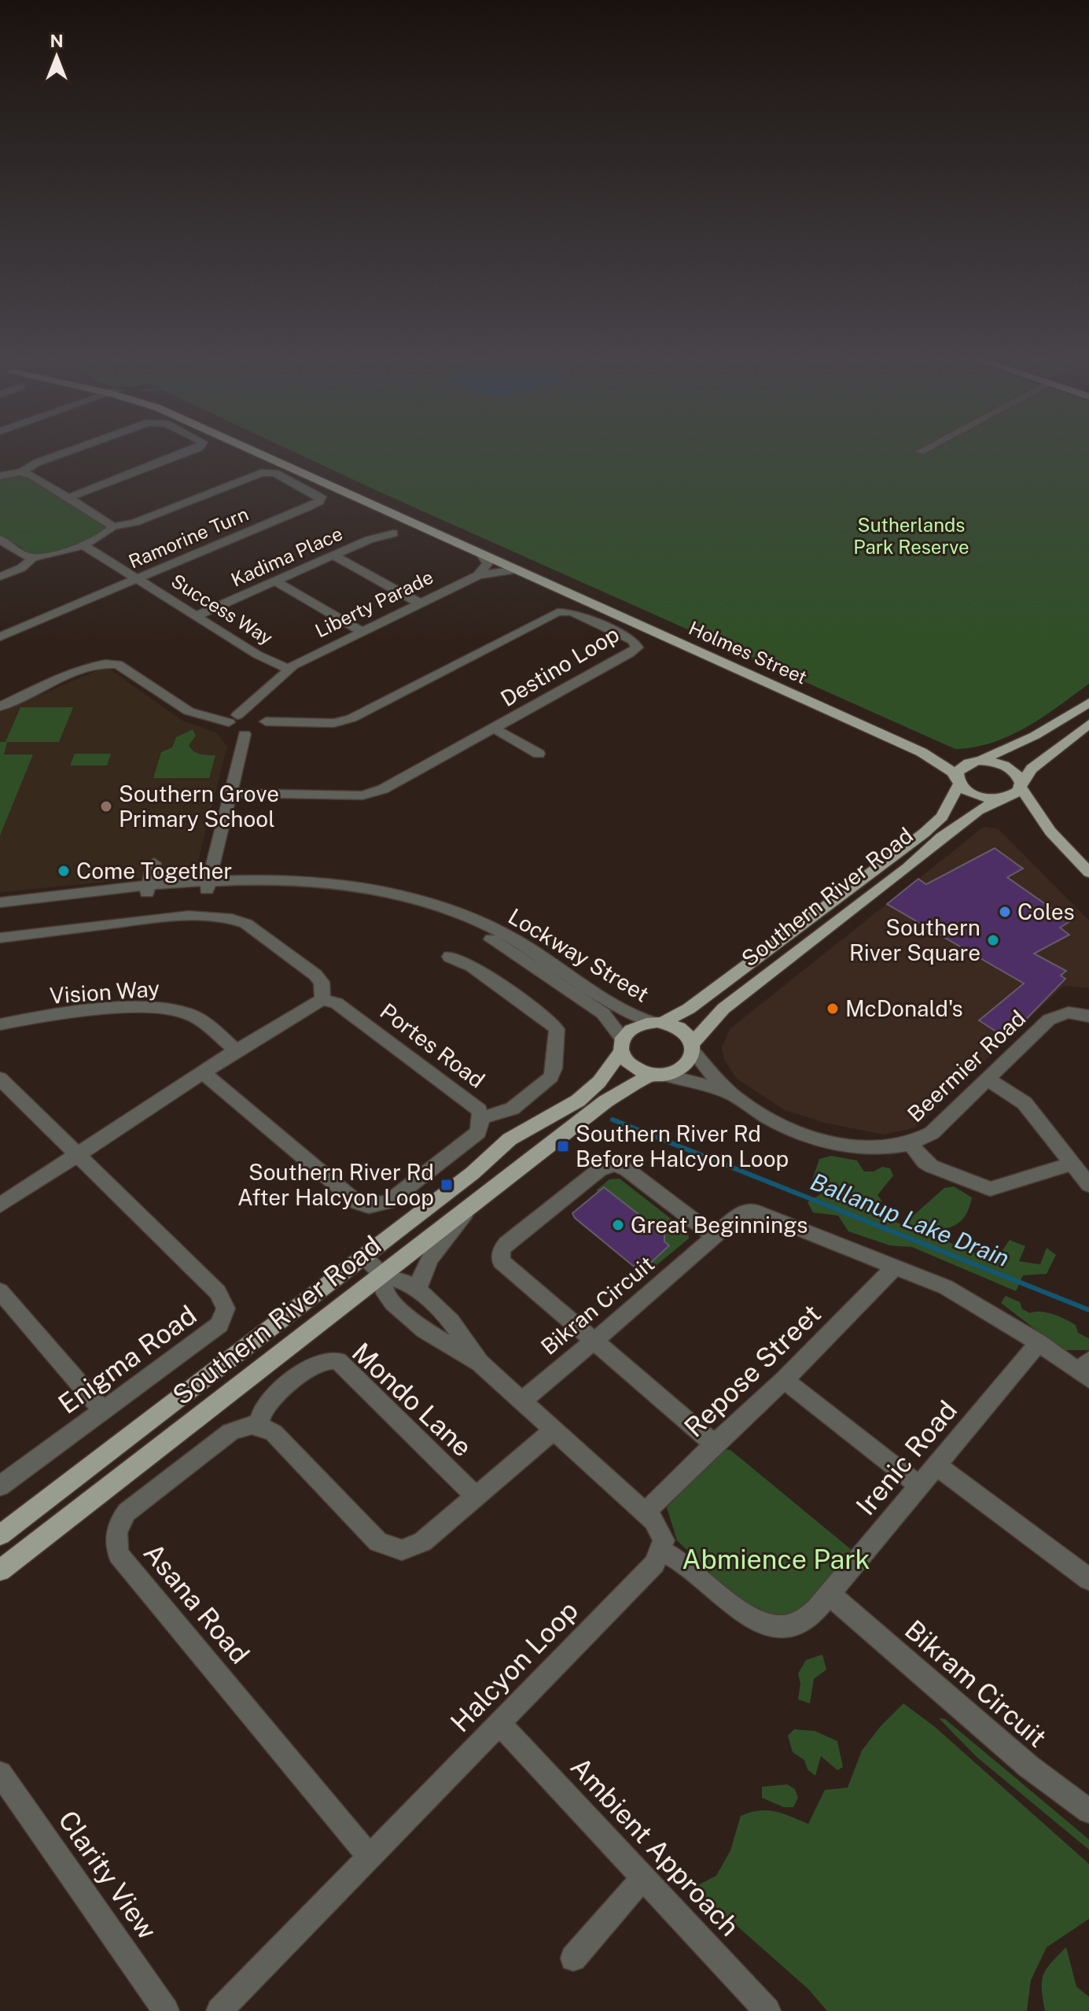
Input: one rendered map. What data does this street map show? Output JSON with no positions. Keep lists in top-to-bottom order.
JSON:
{
  "streets": {
    "main road": ["Holmes Street", "Southern River Road"],
    "street": [
      "Ramorine Turn",
      "Kadima Place",
      "Liberty Parade",
      "Success Way",
      "Destino Loop",
      "Lockway Street",
      "Vision Way",
      "Portes Road",
      "Beermier Road",
      "Bikran Circuit",
      "Enigma Road",
      "Repose Street",
      "Mondo Lane",
      "Irenic Road",
      "Asana Road",
      "Halcyon Loop",
      "Bikram Circuit",
      "Ambient Approach",
      "Clarity View"
    ]
  },
  "crossings": [
    ["Ramorine Turn", "Success Way"],
    ["Kadima Place", "Success Way"],
    ["Liberty Parade", "Success Way"],
    ["Liberty Parade", "Holmes Street"],
    ["Holmes Street", "Southern River Road"],
    ["Southern River Road", "Lockway Street"],
    ["Southern River Road", "Beermier Road"],
    ["Lockway Street", "Beermier Road"],
    ["Bikran Circuit", "Repose Street"],
    ["Bikran Circuit", "Irenic Road"],
    ["Mondo Lane", "Asana Road"],
    ["Irenic Road", "Halcyon Loop"],
    ["Irenic Road", "Bikram Circuit"],
    ["Asana Road", "Halcyon Loop"],
    ["Halcyon Loop", "Ambient Approach"]
  ],
  "water": ["Ballanup Lake Drain"],
  "parks": ["Sutherlands Park Reserve", "Abmience Park"],
  "places": {
    "other": [
      "Southern Grove Primary School",
      "Come Together",
      "Coles",
      "Southern River Square",
      "McDonald's",
      "Great Beginnings"
    ],
    "transit": ["Southern River Rd Before Halcyon Loop", "Southern River Rd After Halcyon Loop"]
  },
  "north": "top"
}
